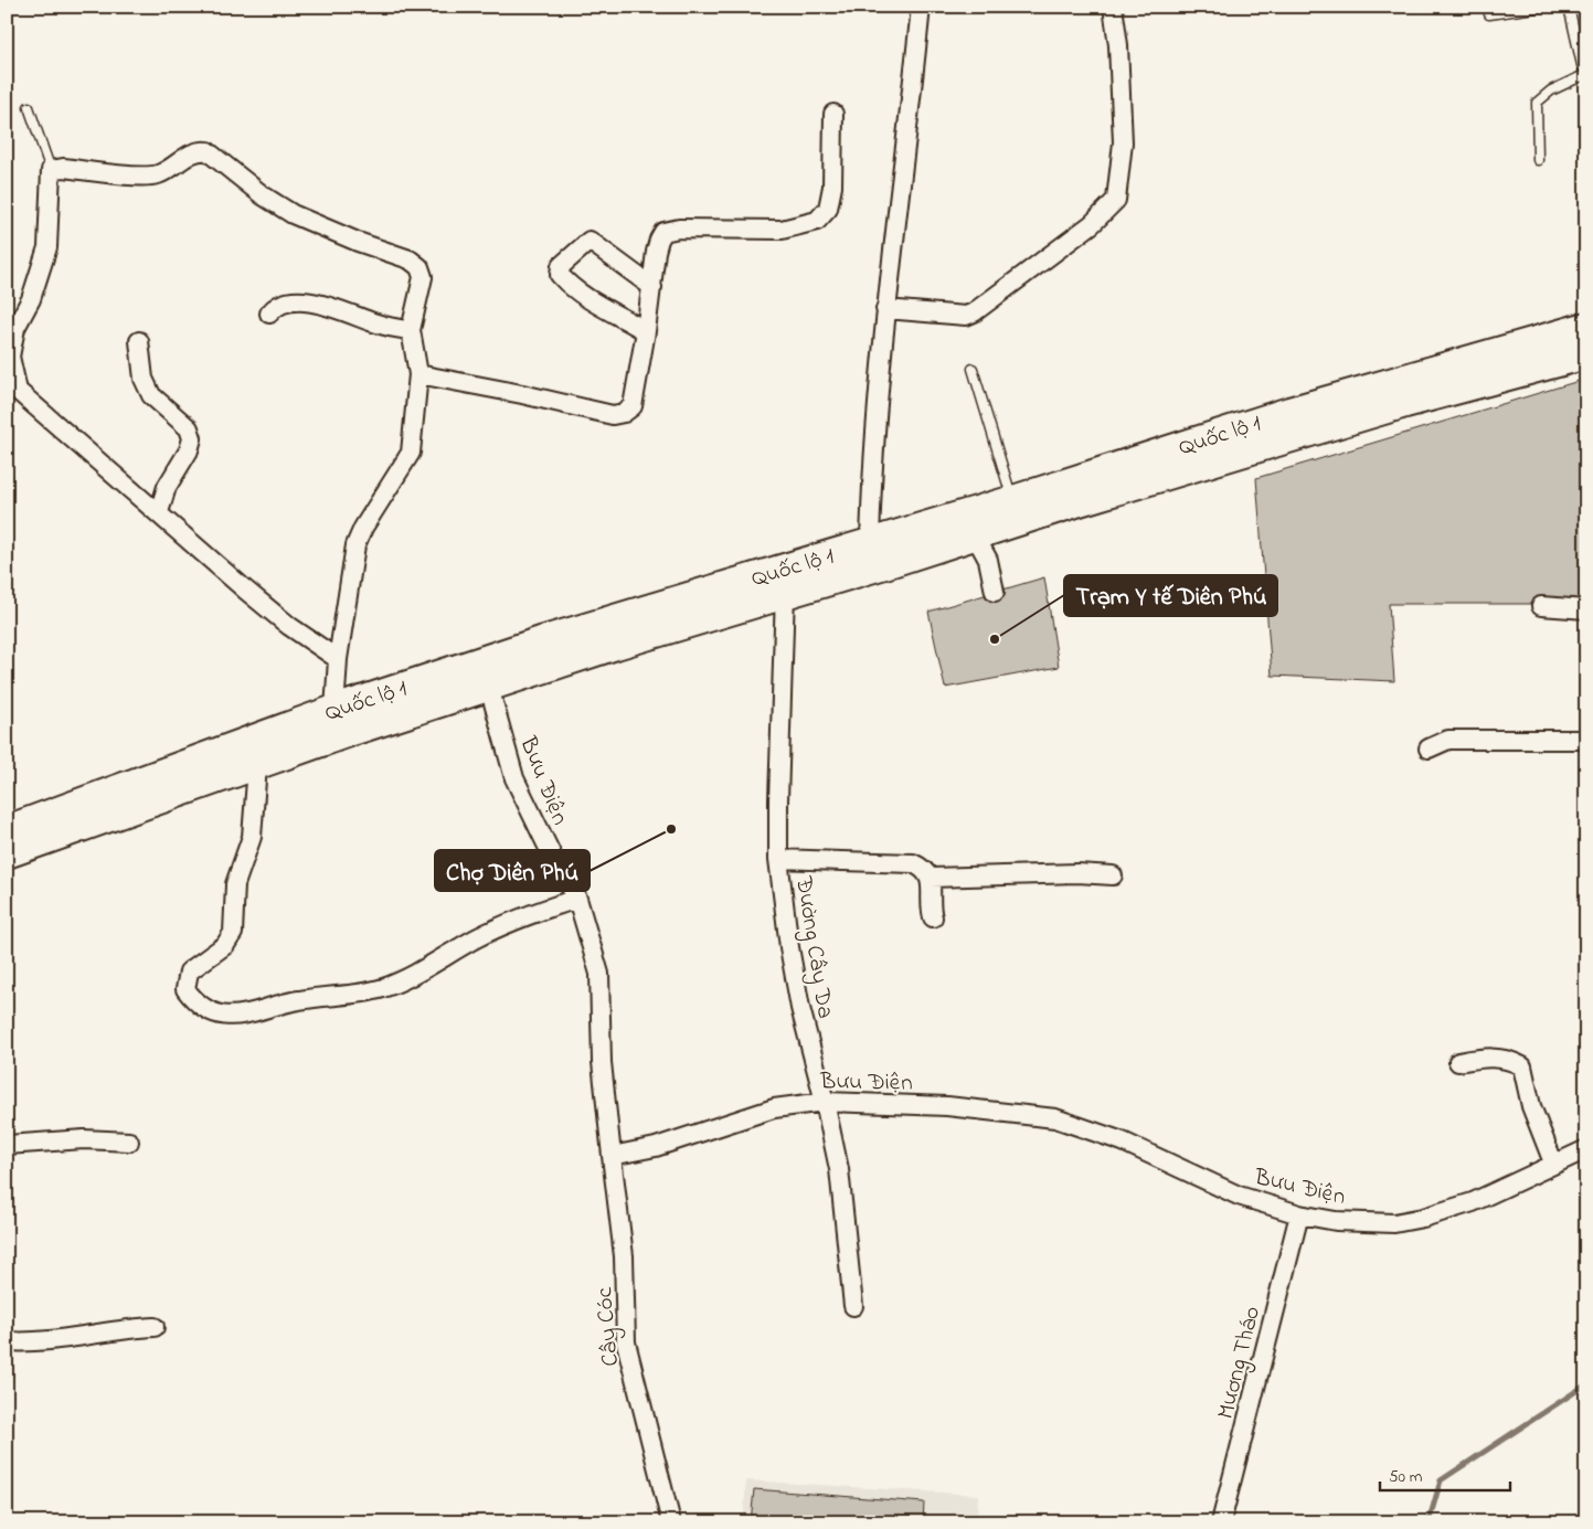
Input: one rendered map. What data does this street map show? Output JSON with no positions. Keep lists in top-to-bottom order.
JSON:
{
  "streets": {
    "highway": ["Quốc lộ 1"],
    "street": [
      "Bưu Điện",
      "Đường Cây Da",
      "Cây Cóc",
      "Mương Tháo"
    ]
  },
  "crossings": [
    ["Quốc lộ 1", "Bưu Điện"],
    ["Quốc lộ 1", "Đường Cây Da"],
    ["Bưu Điện", "Đường Cây Da"],
    ["Bưu Điện", "Cây Cóc"],
    ["Bưu Điện", "Mương Tháo"]
  ],
  "places": ["Trạm Y tế Diên Phú", "Chợ Diên Phú"],
  "scale_bar": "50 m"
}
